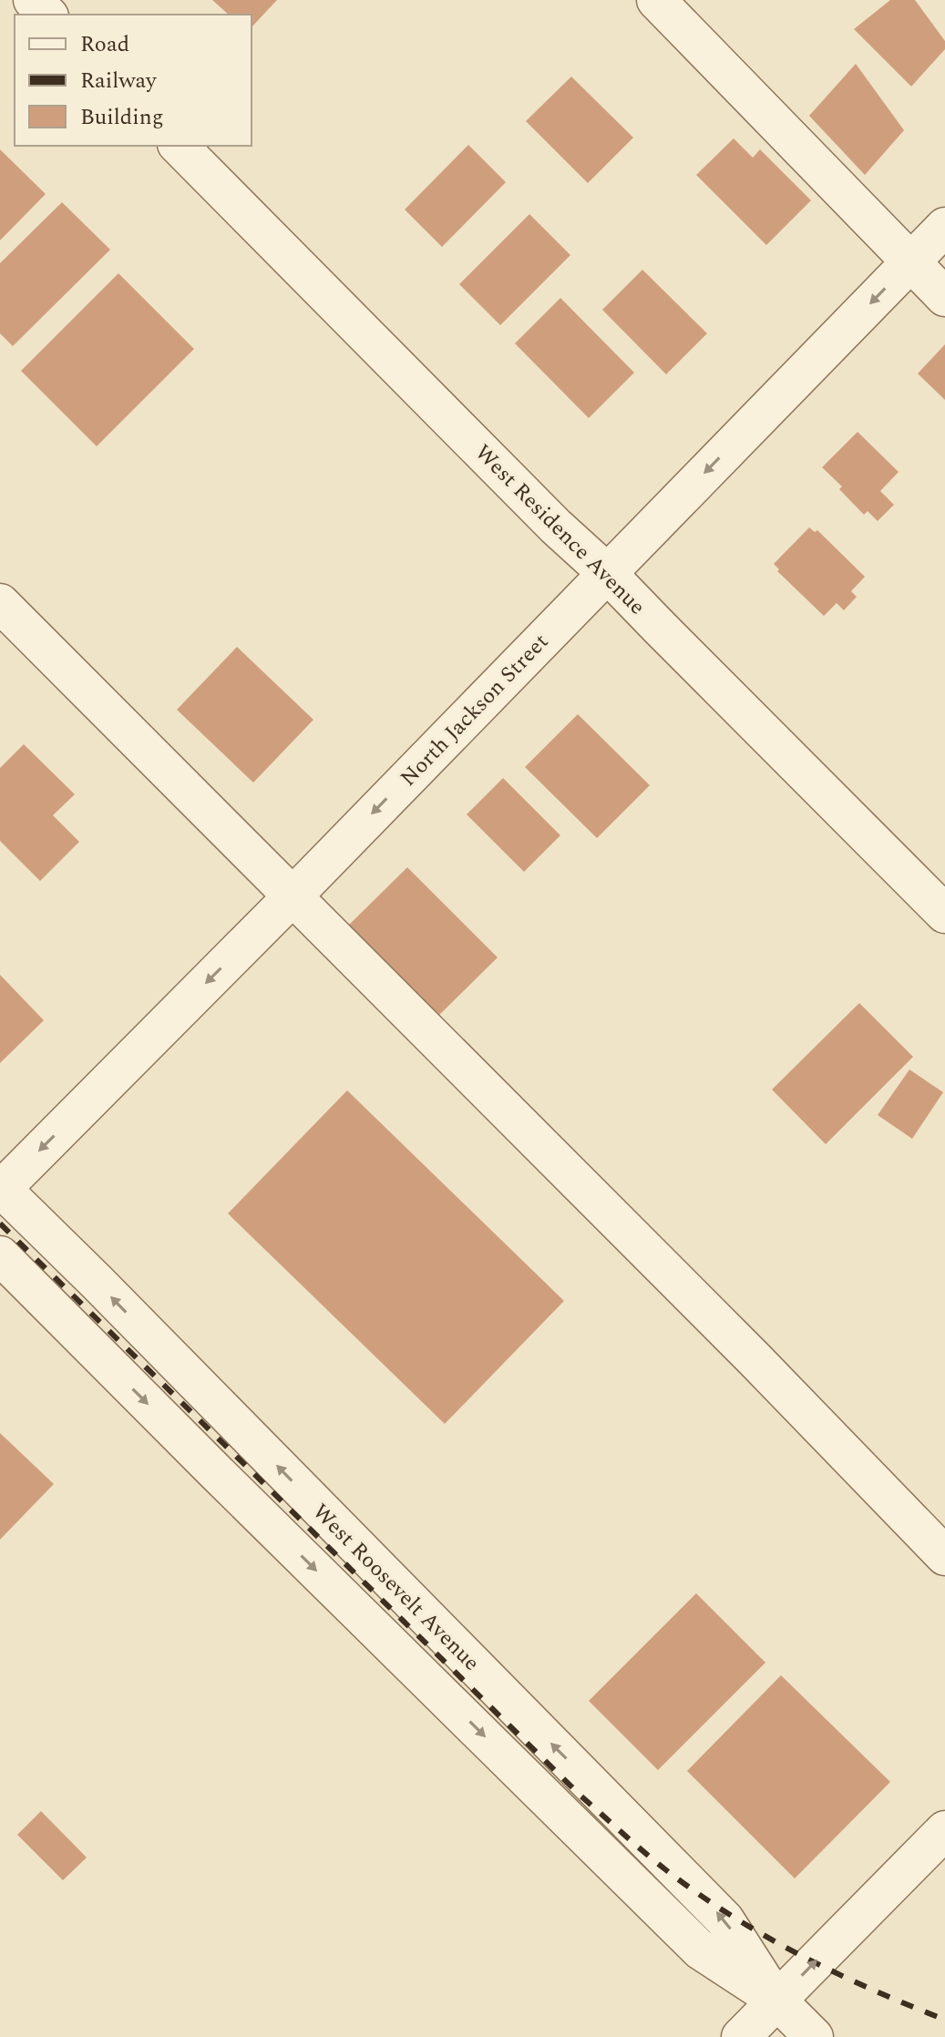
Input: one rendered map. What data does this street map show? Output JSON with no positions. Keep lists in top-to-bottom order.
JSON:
{
  "streets": {
    "street": ["West Residence Avenue", "North Jackson Street", "West Roosevelt Avenue"]
  },
  "crossings": [
    ["West Residence Avenue", "North Jackson Street"],
    ["North Jackson Street", "West Roosevelt Avenue"]
  ],
  "one_way": ["North Jackson Street"],
  "legend": ["Road", "Railway", "Building"]
}
